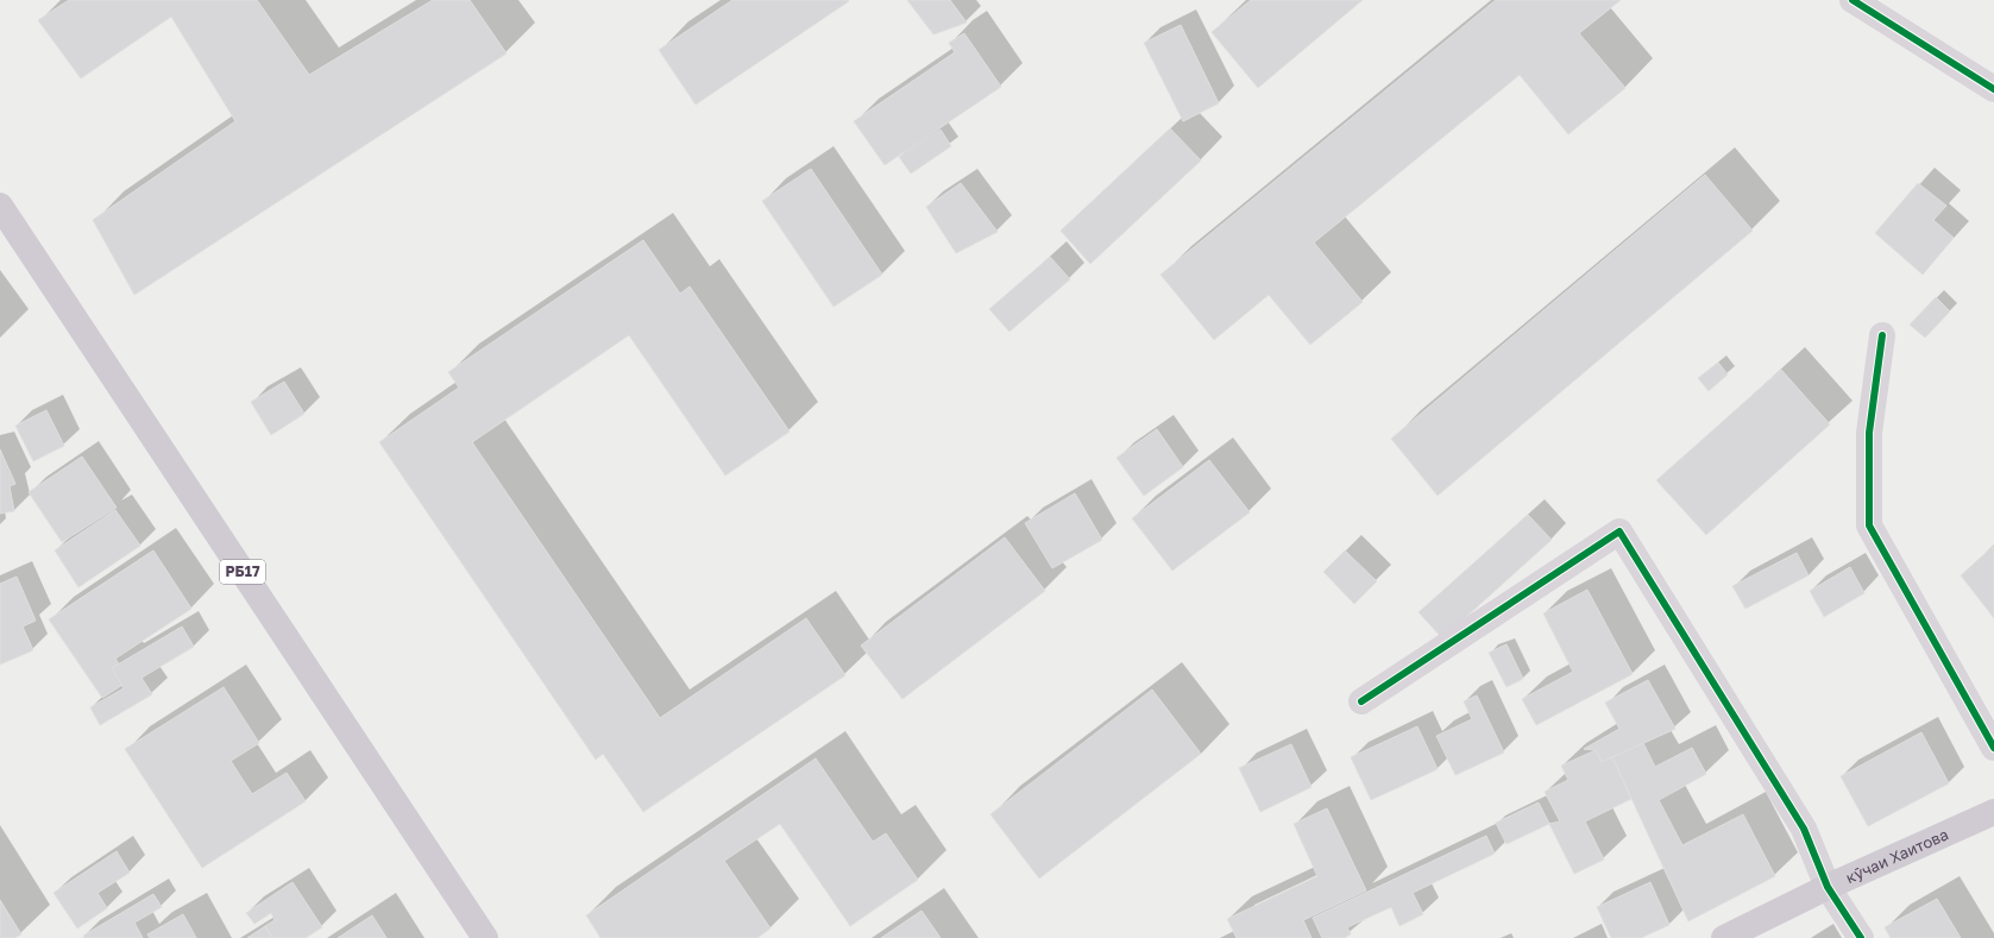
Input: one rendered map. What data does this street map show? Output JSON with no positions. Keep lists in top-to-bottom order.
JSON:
{
  "streets": {
    "main road": ["РБ17", "кӯчаи Хаитова"]
  }
}
